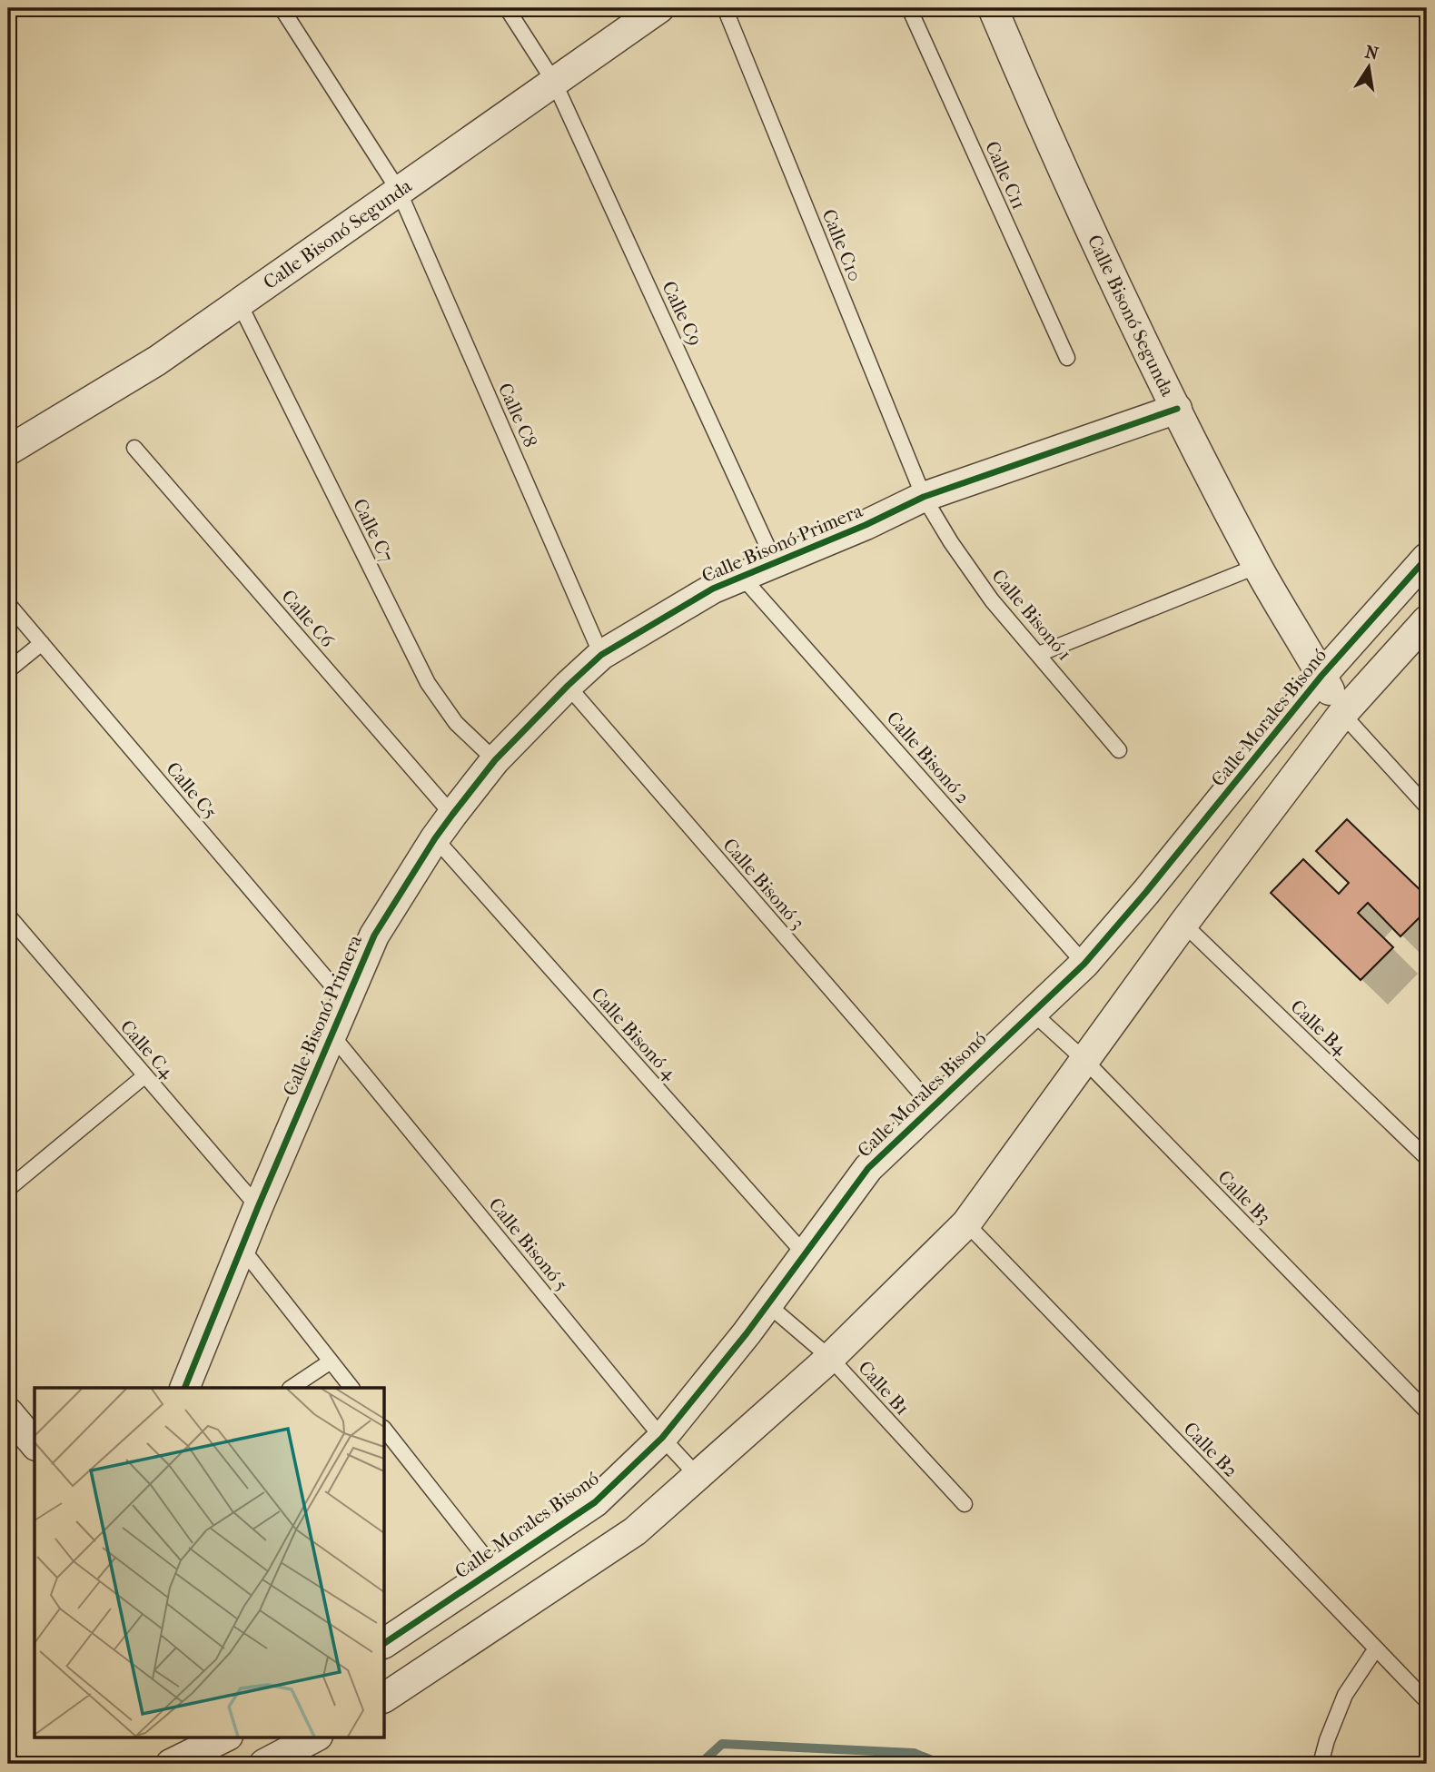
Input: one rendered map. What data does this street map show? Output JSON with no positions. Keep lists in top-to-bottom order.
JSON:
{
  "streets": {
    "street": ["Calle Bisonó Segunda", "Calle Bisonó Primera", "Calle Morales Bisonó"],
    "lane": [
      "Calle C11",
      "Calle C10",
      "Calle C9",
      "Calle C8",
      "Calle C7",
      "Calle Bisonó 1",
      "Calle C6",
      "Calle Bisonó 2",
      "Calle C5",
      "Calle Bisonó 3",
      "Calle B4",
      "Calle Bisonó 4",
      "Calle C4",
      "Calle B3",
      "Calle Bisonó 5",
      "Calle B1",
      "Calle B2"
    ]
  },
  "crossings": [
    ["Calle Bisonó Segunda", "Calle C9"],
    ["Calle Bisonó Segunda", "Calle C8"],
    ["Calle Bisonó Segunda", "Calle C7"],
    ["Calle Bisonó Segunda", "Calle Bisonó Primera"],
    ["Calle Bisonó Segunda", "Calle Morales Bisonó"],
    ["Calle C10", "Calle Bisonó Primera"],
    ["Calle C10", "Calle Bisonó 1"],
    ["Calle C9", "Calle Bisonó Primera"],
    ["Calle C8", "Calle Bisonó Primera"],
    ["Calle C7", "Calle Bisonó Primera"],
    ["Calle Bisonó Primera", "Calle Bisonó 1"],
    ["Calle Bisonó Primera", "Calle C6"],
    ["Calle Bisonó Primera", "Calle Bisonó 2"],
    ["Calle Bisonó Primera", "Calle C5"],
    ["Calle Bisonó Primera", "Calle Bisonó 3"],
    ["Calle Bisonó Primera", "Calle Bisonó 4"],
    ["Calle Bisonó Primera", "Calle C4"],
    ["Calle Bisonó Primera", "Calle Bisonó 5"],
    ["Calle Morales Bisonó", "Calle Bisonó 2"],
    ["Calle Morales Bisonó", "Calle Bisonó 3"],
    ["Calle Morales Bisonó", "Calle Bisonó 4"],
    ["Calle Morales Bisonó", "Calle B3"],
    ["Calle Morales Bisonó", "Calle Bisonó 5"],
    ["Calle Morales Bisonó", "Calle B1"]
  ],
  "north": "top"
}
